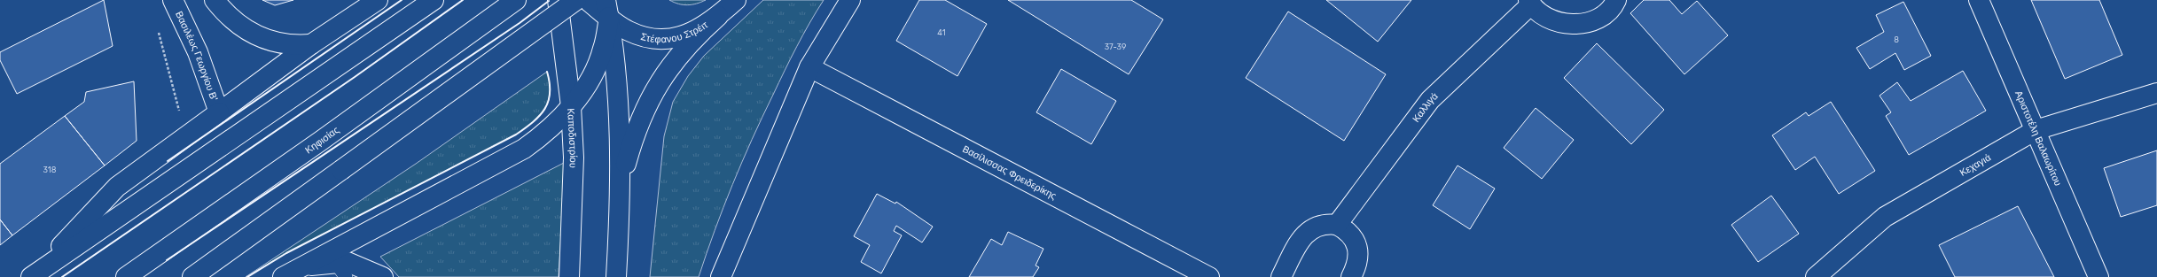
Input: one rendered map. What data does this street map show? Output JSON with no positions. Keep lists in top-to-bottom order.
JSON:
{
  "streets": {
    "main road": [
      "Στέφανου Στρέιτ",
      "Βασιλέως Γεωργίου Β'",
      "Καλλιγά",
      "Καποδιστρίου",
      "Αριστοτέλη Βαλαωρίτου",
      "Κηφισίας",
      "Κεχαγιά",
      "Βασίλισσας Φρειδερίκης"
    ]
  },
  "crossings": [
    ["Αριστοτέλη Βαλαωρίτου", "Κεχαγιά"]
  ],
  "house_numbers": [
    "41",
    "8",
    "37-39",
    "318"
  ]
}
